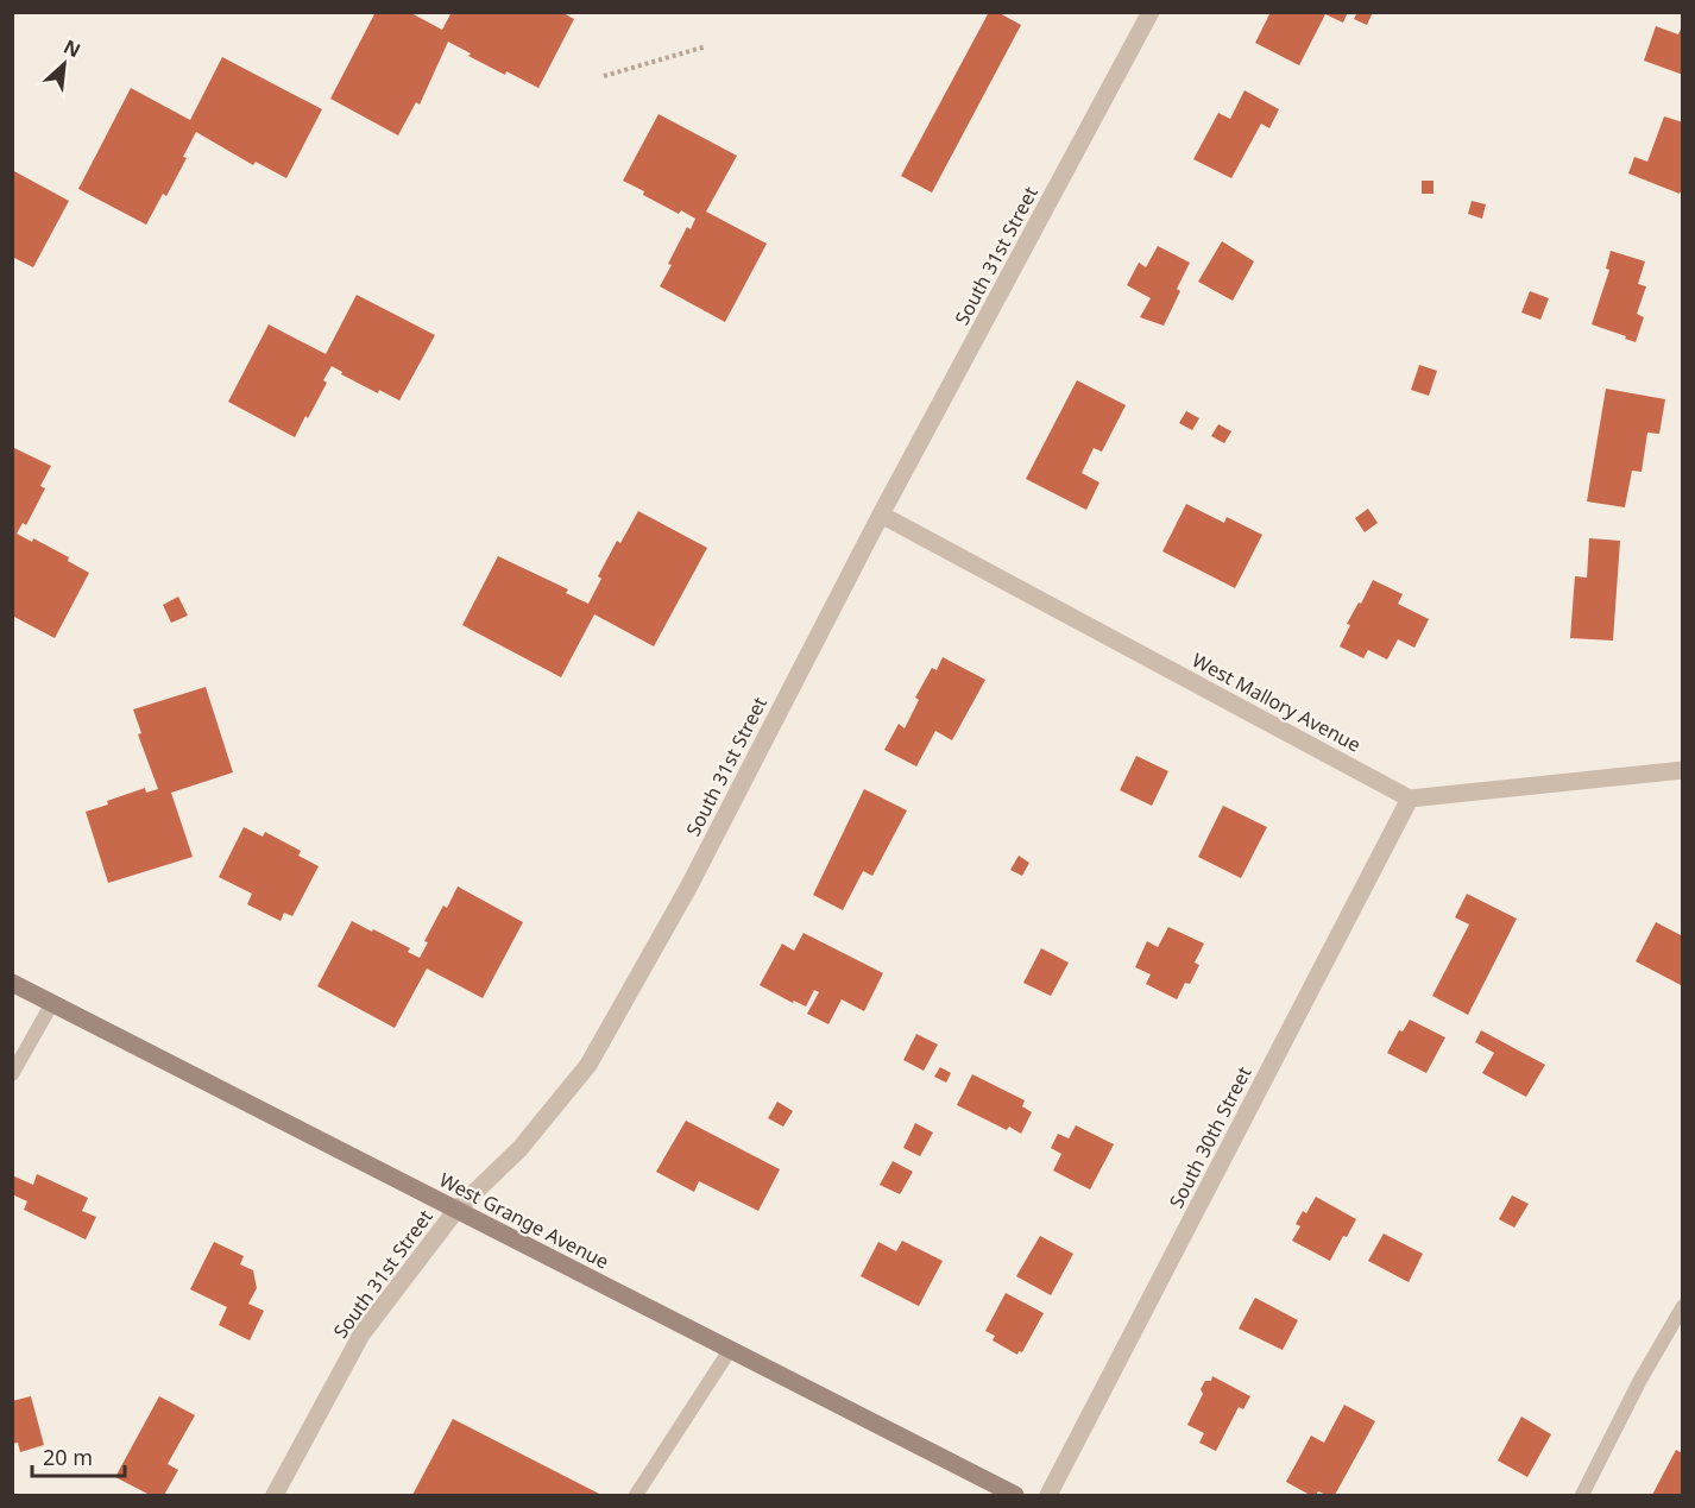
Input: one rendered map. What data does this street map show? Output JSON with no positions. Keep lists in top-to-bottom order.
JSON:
{
  "streets": {
    "street": [
      "South 31st Street",
      "West Mallory Avenue",
      "South 30th Street",
      "West Grange Avenue"
    ]
  },
  "crossings": [
    ["South 31st Street", "West Mallory Avenue"],
    ["South 31st Street", "West Grange Avenue"],
    ["West Mallory Avenue", "South 30th Street"]
  ],
  "scale_bar": "20 m",
  "north": "top right"
}
